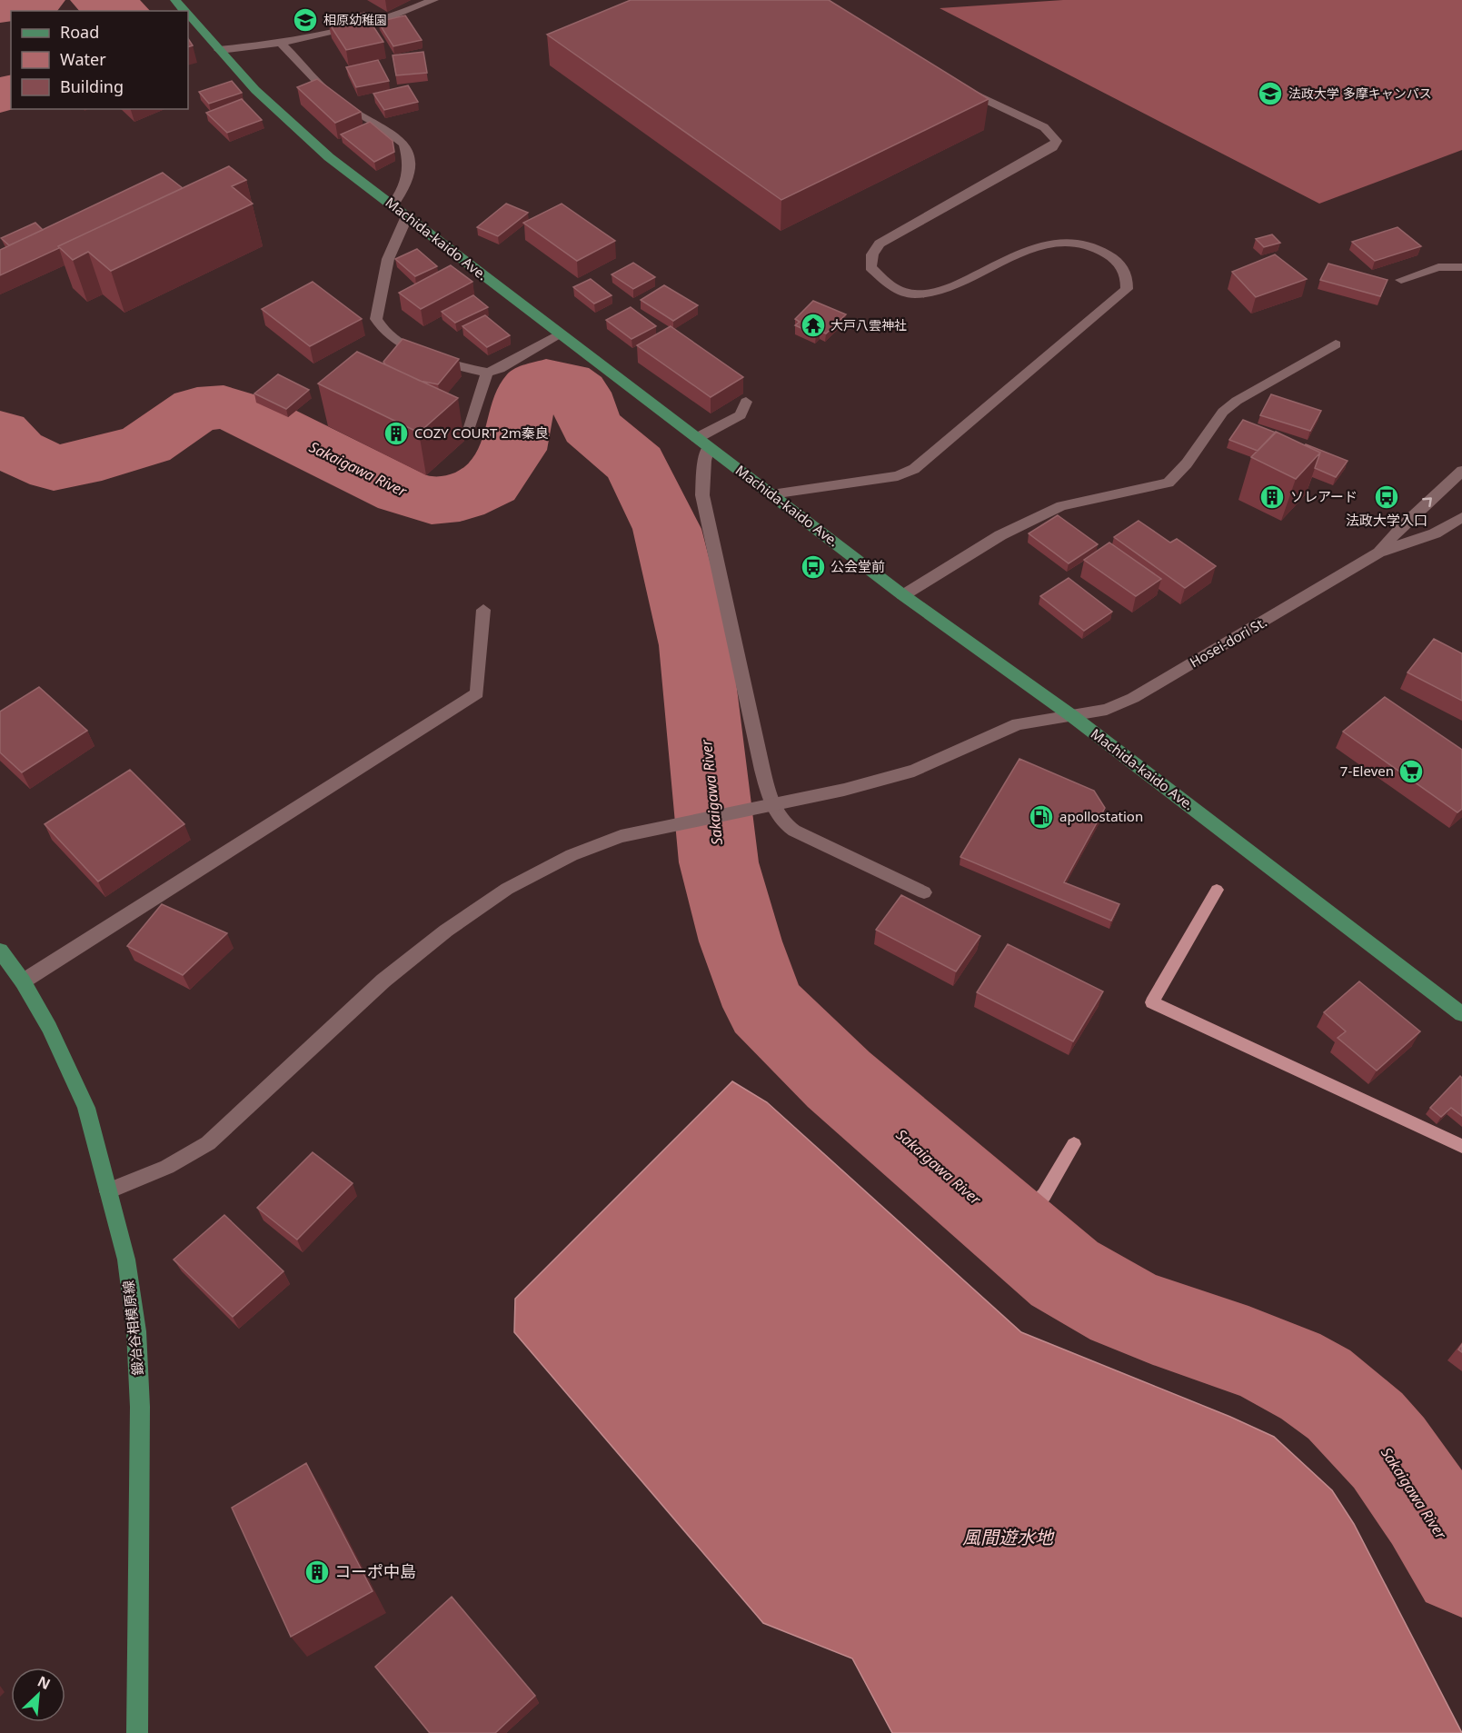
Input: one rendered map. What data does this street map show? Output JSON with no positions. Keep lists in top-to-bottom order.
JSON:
{
  "streets": {
    "main road": ["Machida-kaido Ave.", "鍛冶谷相模原線"],
    "street": ["Hosei-dori St."]
  },
  "crossings": [
    ["Machida-kaido Ave.", "Hosei-dori St."],
    ["Hosei-dori St.", "鍛冶谷相模原線"]
  ],
  "water": ["Sakaigawa River", "風間遊水地"],
  "places": {
    "school or university": ["相原幼稚園", "法政大学 多摩キャンパス"],
    "temple": ["大戸八雲神社"],
    "building": ["COZY COURT 2m秦良", "ソレアード", "コーポ中島"],
    "bus stop": ["法政大学入口", "公会堂前"],
    "supermarket": ["7-Eleven"],
    "fuel station": ["apollostation"]
  },
  "legend": ["Road", "Water", "Building"],
  "north": "top right"
}
